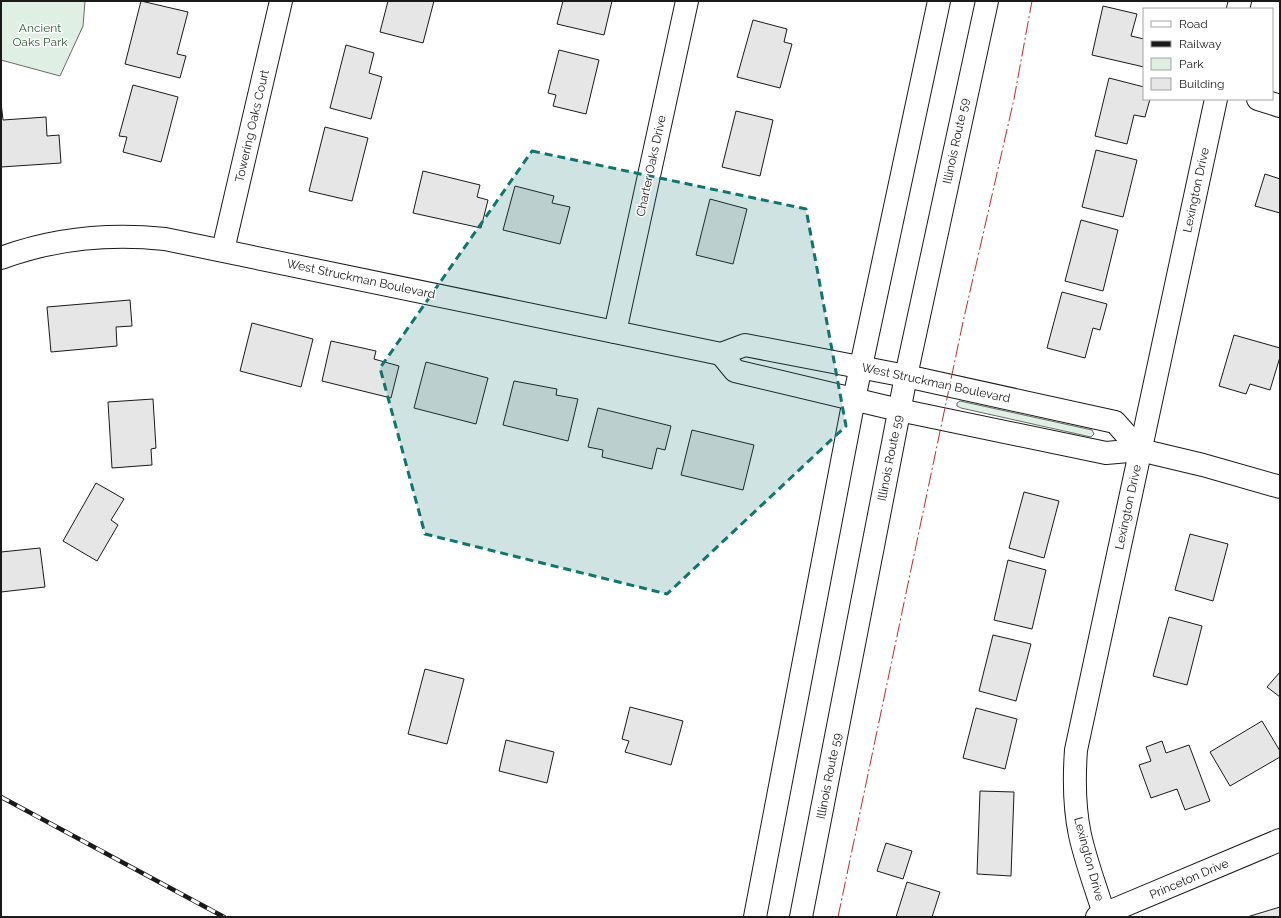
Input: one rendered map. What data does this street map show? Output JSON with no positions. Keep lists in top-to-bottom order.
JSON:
{
  "streets": {
    "street": [
      "Towering Oaks Court",
      "Illinois Route 59",
      "Charter Oaks Drive",
      "Lexington Drive",
      "West Struckman Boulevard",
      "Princeton Drive"
    ]
  },
  "crossings": [
    ["Towering Oaks Court", "West Struckman Boulevard"],
    ["Illinois Route 59", "West Struckman Boulevard"],
    ["Charter Oaks Drive", "West Struckman Boulevard"],
    ["Lexington Drive", "West Struckman Boulevard"],
    ["Lexington Drive", "Princeton Drive"]
  ],
  "parks": ["Ancient Oaks Park"],
  "legend": [
    "Road",
    "Railway",
    "Park",
    "Building"
  ]
}
